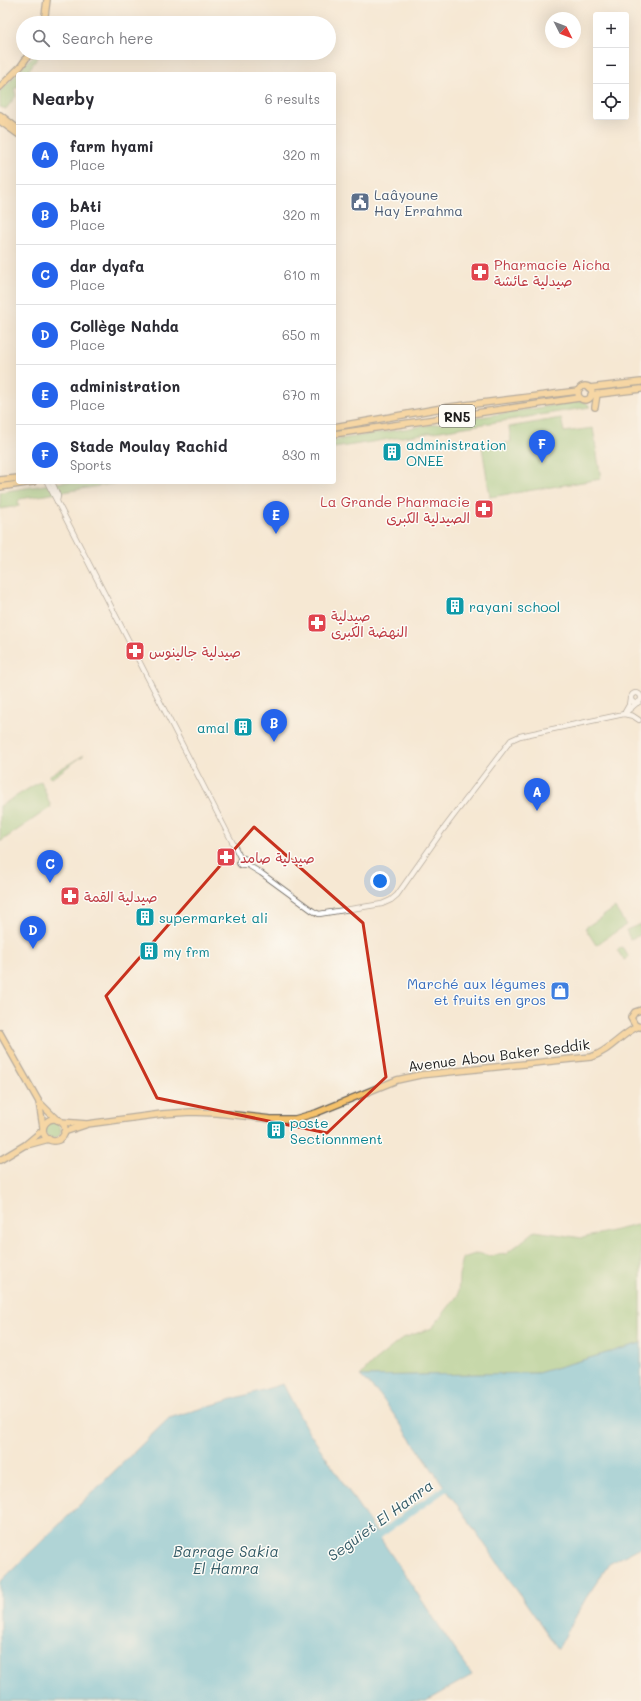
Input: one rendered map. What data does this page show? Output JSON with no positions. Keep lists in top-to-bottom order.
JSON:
{
  "streets": {
    "main road": ["RN5", "Avenue Abou Baker Seddik"]
  },
  "water": ["Seguiet El Hamra", "Barrage Sakia El Hamra"],
  "places": {
    "public building": ["Laâyoune Hay Errahma"],
    "pharmacy": [
      "Pharmacie Aicha صيدلية عائشة",
      "La Grande Pharmacie الصيدلية الكبرى",
      "صيدلية النهضة الكبرى",
      "صيدلية جالينوس",
      "صيدلية صامد",
      "صيدلية القمة"
    ],
    "building": [
      "administration ONEE",
      "rayani school",
      "amal",
      "supermarket ali",
      "my frm",
      "poste Sectionnment"
    ],
    "shop": ["Marché aux légumes et fruits en gros"]
  },
  "north": "bottom right",
  "page": {
    "map_buttons": ["+", "−"],
    "search": "Search here",
    "heading": ["Nearby", "6 results"],
    "list": [
      {
        "mark": "A",
        "name": "farm hyami",
        "note": "Place",
        "value": "320 m"
      },
      {
        "mark": "B",
        "name": "bAti",
        "note": "Place",
        "value": "320 m"
      },
      {
        "mark": "C",
        "name": "dar dyafa",
        "note": "Place",
        "value": "610 m"
      },
      {
        "mark": "D",
        "name": "Collège Nahda",
        "note": "Place",
        "value": "650 m"
      },
      {
        "mark": "E",
        "name": "administration",
        "note": "Place",
        "value": "670 m"
      },
      {
        "mark": "F",
        "name": "Stade Moulay Rachid",
        "note": "Sports",
        "value": "830 m"
      }
    ],
    "pins": [
      "F",
      "E",
      "B",
      "A",
      "C",
      "D"
    ]
  }
}
